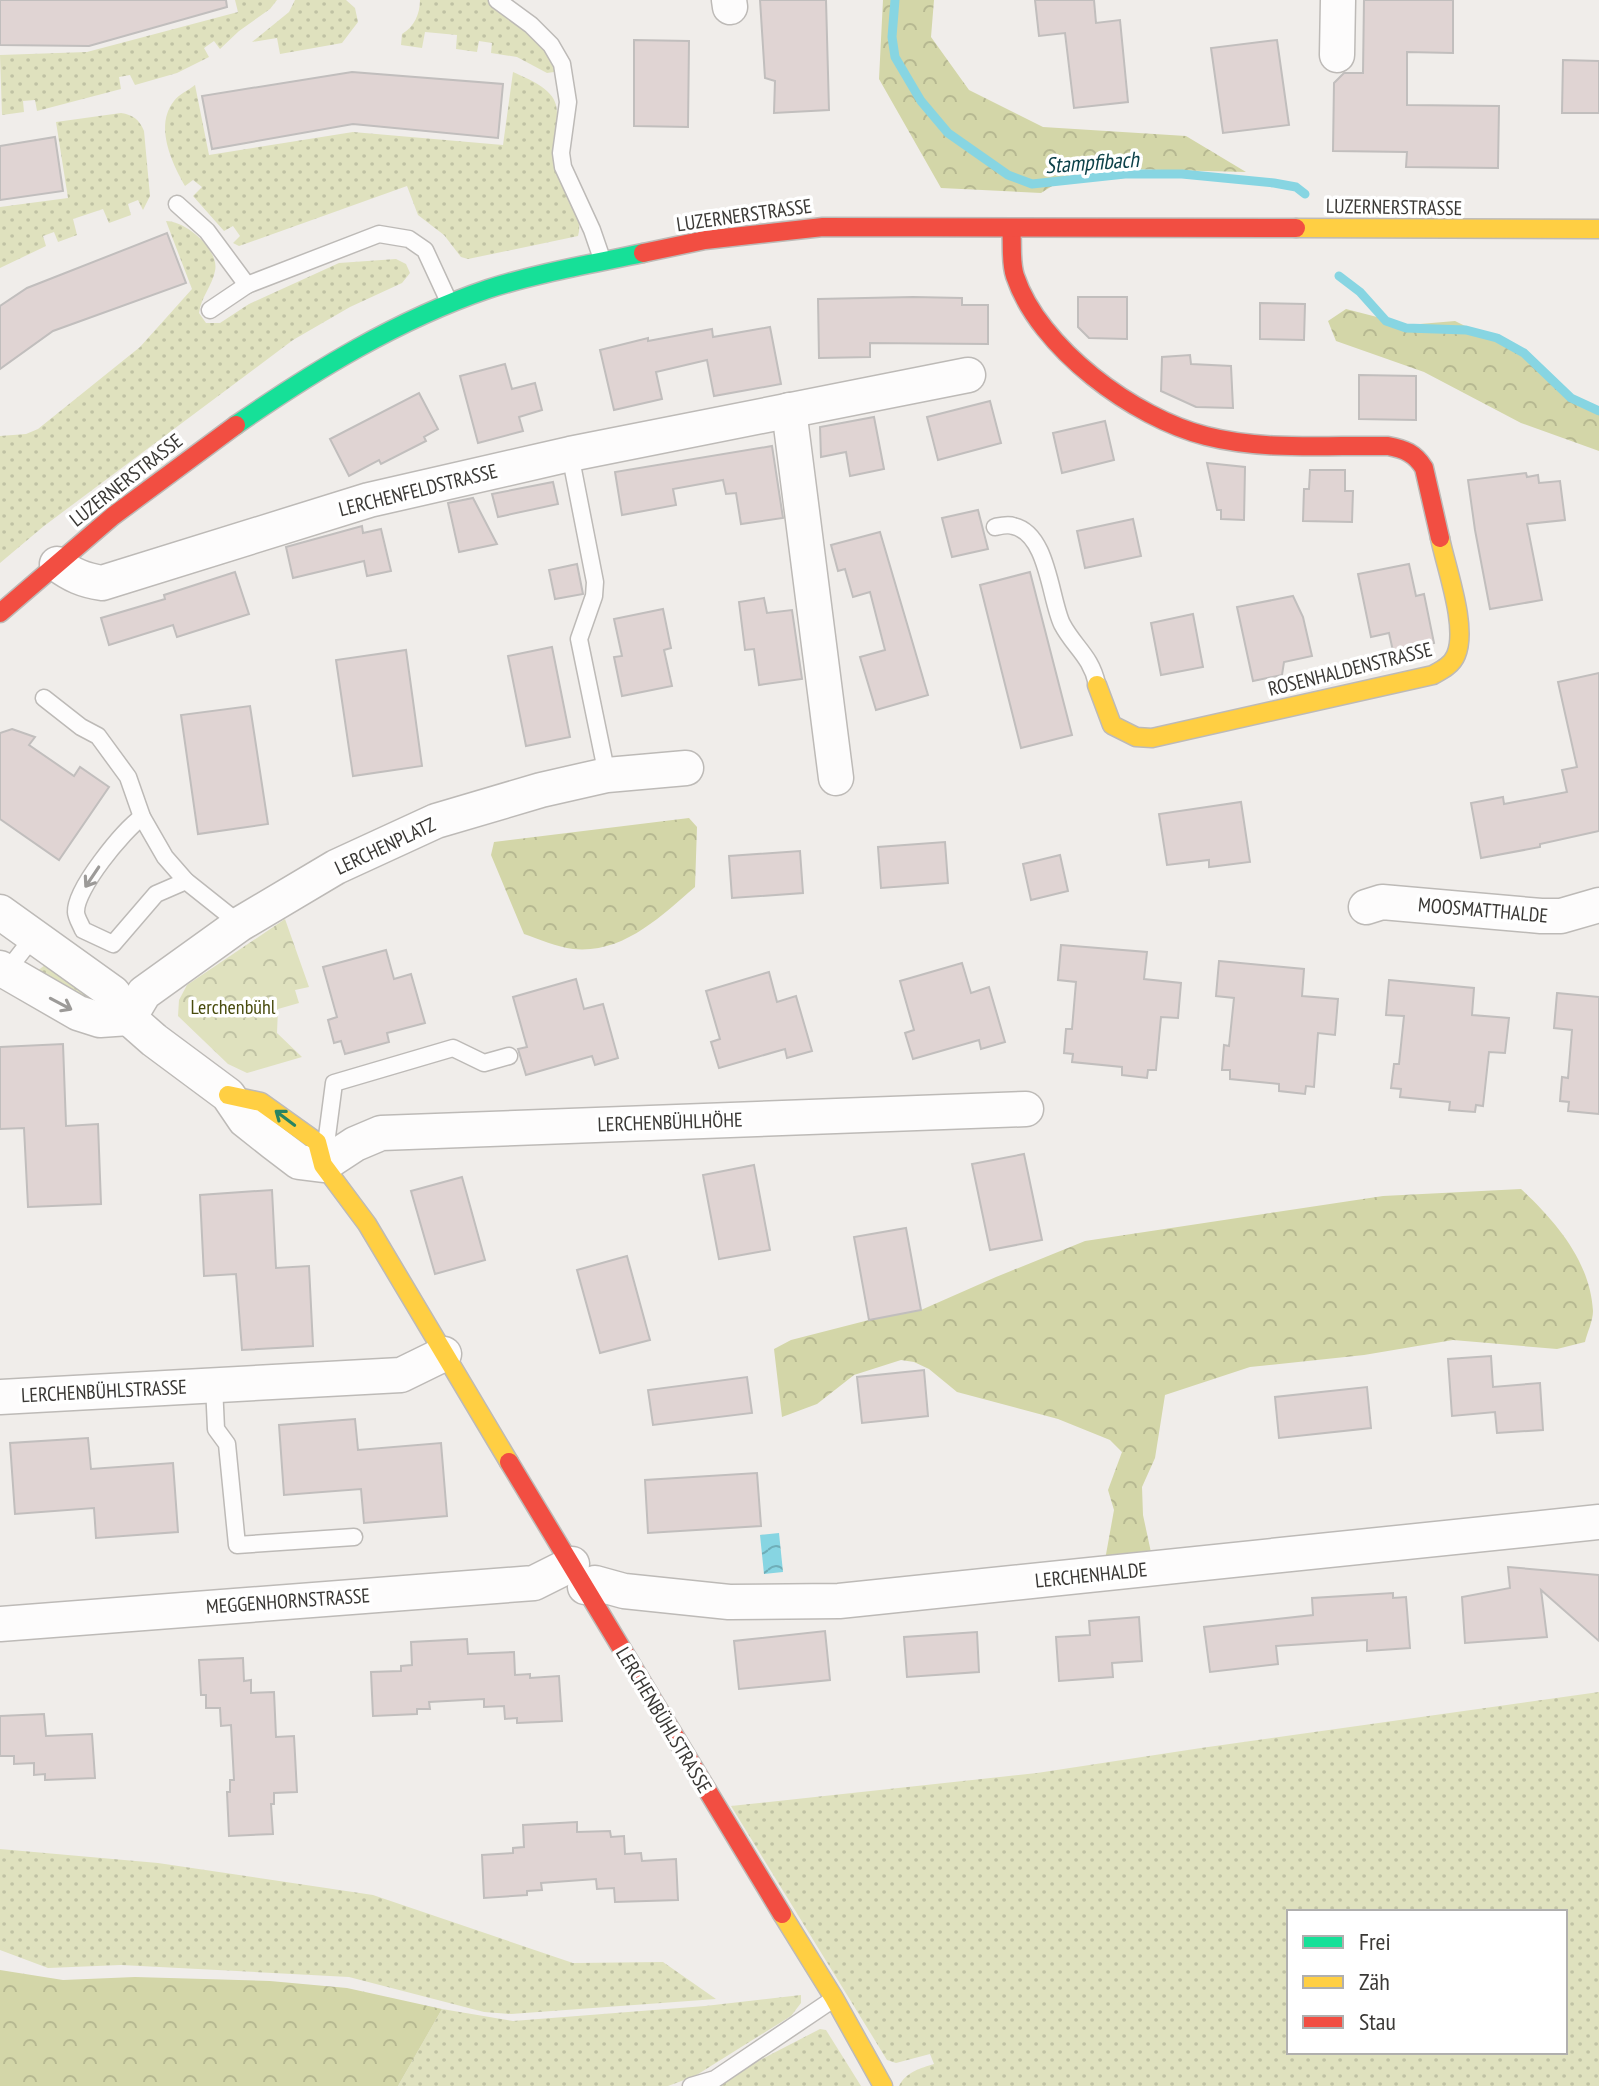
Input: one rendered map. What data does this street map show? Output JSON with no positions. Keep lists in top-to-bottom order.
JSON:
{
  "streets": {
    "street": [
      "LUZERNERSTRASSE",
      "LERCHENFELDSTRASSE",
      "ROSENHALDENSTRASSE",
      "LERCHENPLATZ",
      "MOOSMATTHALDE",
      "LERCHENBÜHLHÖHE",
      "LERCHENBÜHLSTRASSE",
      "LERCHENHALDE",
      "MEGGENHORNSTRASSE"
    ]
  },
  "crossings": [
    ["LUZERNERSTRASSE", "LERCHENFELDSTRASSE"],
    ["LUZERNERSTRASSE", "ROSENHALDENSTRASSE"],
    ["LERCHENBÜHLHÖHE", "LERCHENBÜHLSTRASSE"],
    ["LERCHENBÜHLSTRASSE", "LERCHENHALDE"],
    ["LERCHENBÜHLSTRASSE", "MEGGENHORNSTRASSE"],
    ["LERCHENHALDE", "MEGGENHORNSTRASSE"]
  ],
  "water": ["Stampfibach"],
  "parks": ["Lerchenbühl"],
  "legend": ["Frei", "Zäh", "Stau"]
}
